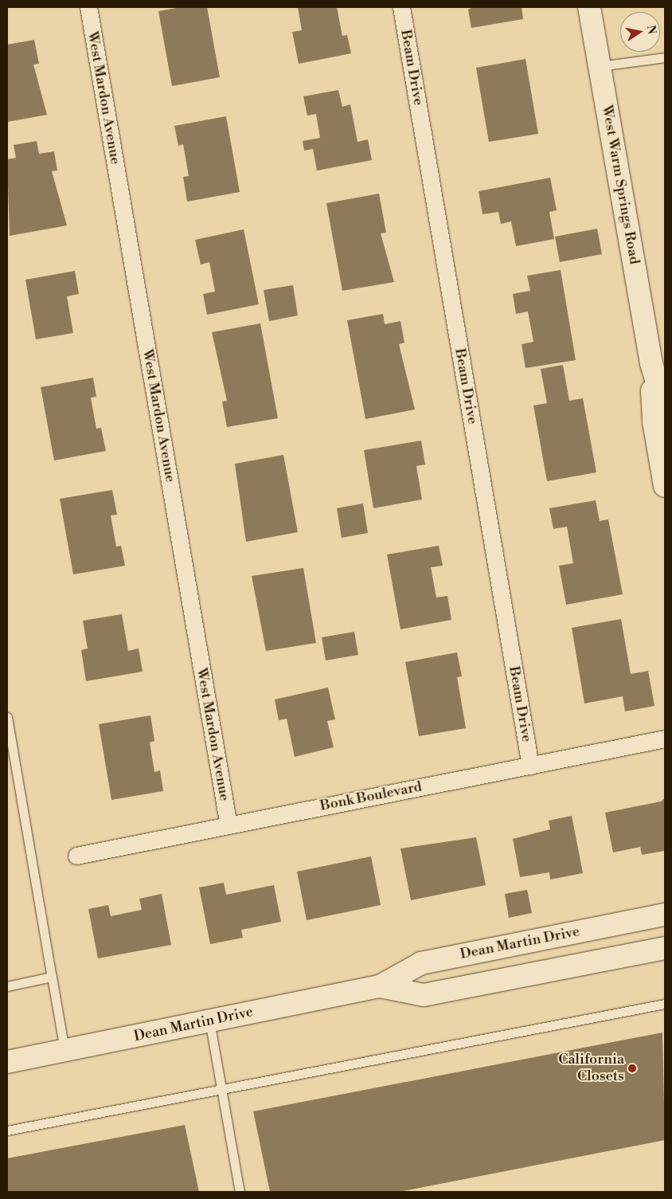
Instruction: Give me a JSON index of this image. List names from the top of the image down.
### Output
{
  "streets": {
    "main road": ["West Warm Springs Road", "Dean Martin Drive"],
    "street": ["Beam Drive", "West Mardon Avenue", "Bonk Boulevard"]
  },
  "crossings": [
    ["Beam Drive", "Bonk Boulevard"],
    ["West Mardon Avenue", "Bonk Boulevard"]
  ],
  "places": ["California Closets"],
  "north": "right"
}
